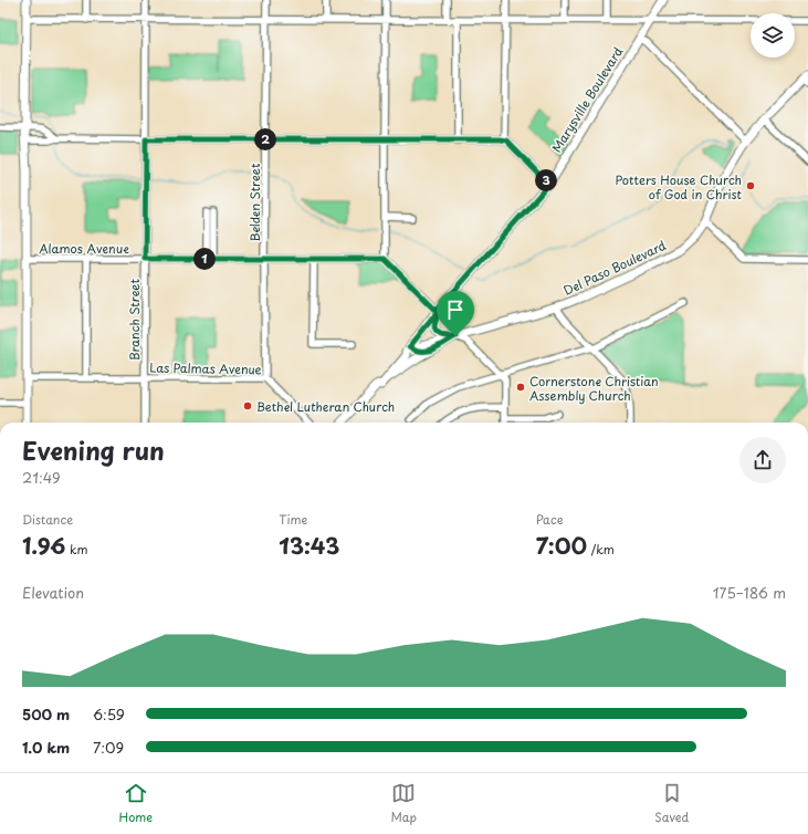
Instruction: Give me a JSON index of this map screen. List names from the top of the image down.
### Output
{
  "streets": {
    "main road": ["Marysville Boulevard", "Del Paso Boulevard"],
    "street": [
      "Belden Street",
      "Alamos Avenue",
      "Branch Street",
      "Las Palmas Avenue"
    ]
  },
  "crossings": [
    ["Marysville Boulevard", "Del Paso Boulevard"],
    ["Belden Street", "Alamos Avenue"],
    ["Belden Street", "Las Palmas Avenue"],
    ["Alamos Avenue", "Branch Street"],
    ["Branch Street", "Las Palmas Avenue"]
  ],
  "places": ["Potters House Church of God in Christ", "Cornerstone Christian Assembly Church", "Bethel Lutheran Church"],
  "page": {
    "pins": ["2", "3", "1"],
    "heading": ["Evening run", "21:49"],
    "stats": [
      ["Distance", "1.96 km"],
      ["Time", "13:43"],
      ["Pace", "7:00 /km"]
    ],
    "chart": ["Elevation", "175–186 m"],
    "list": [
      {
        "name": "500 m",
        "note": "6:59"
      },
      {
        "name": "1.0 km",
        "note": "7:09"
      }
    ],
    "tabs": ["Home", "Map", "Saved"]
  }
}
